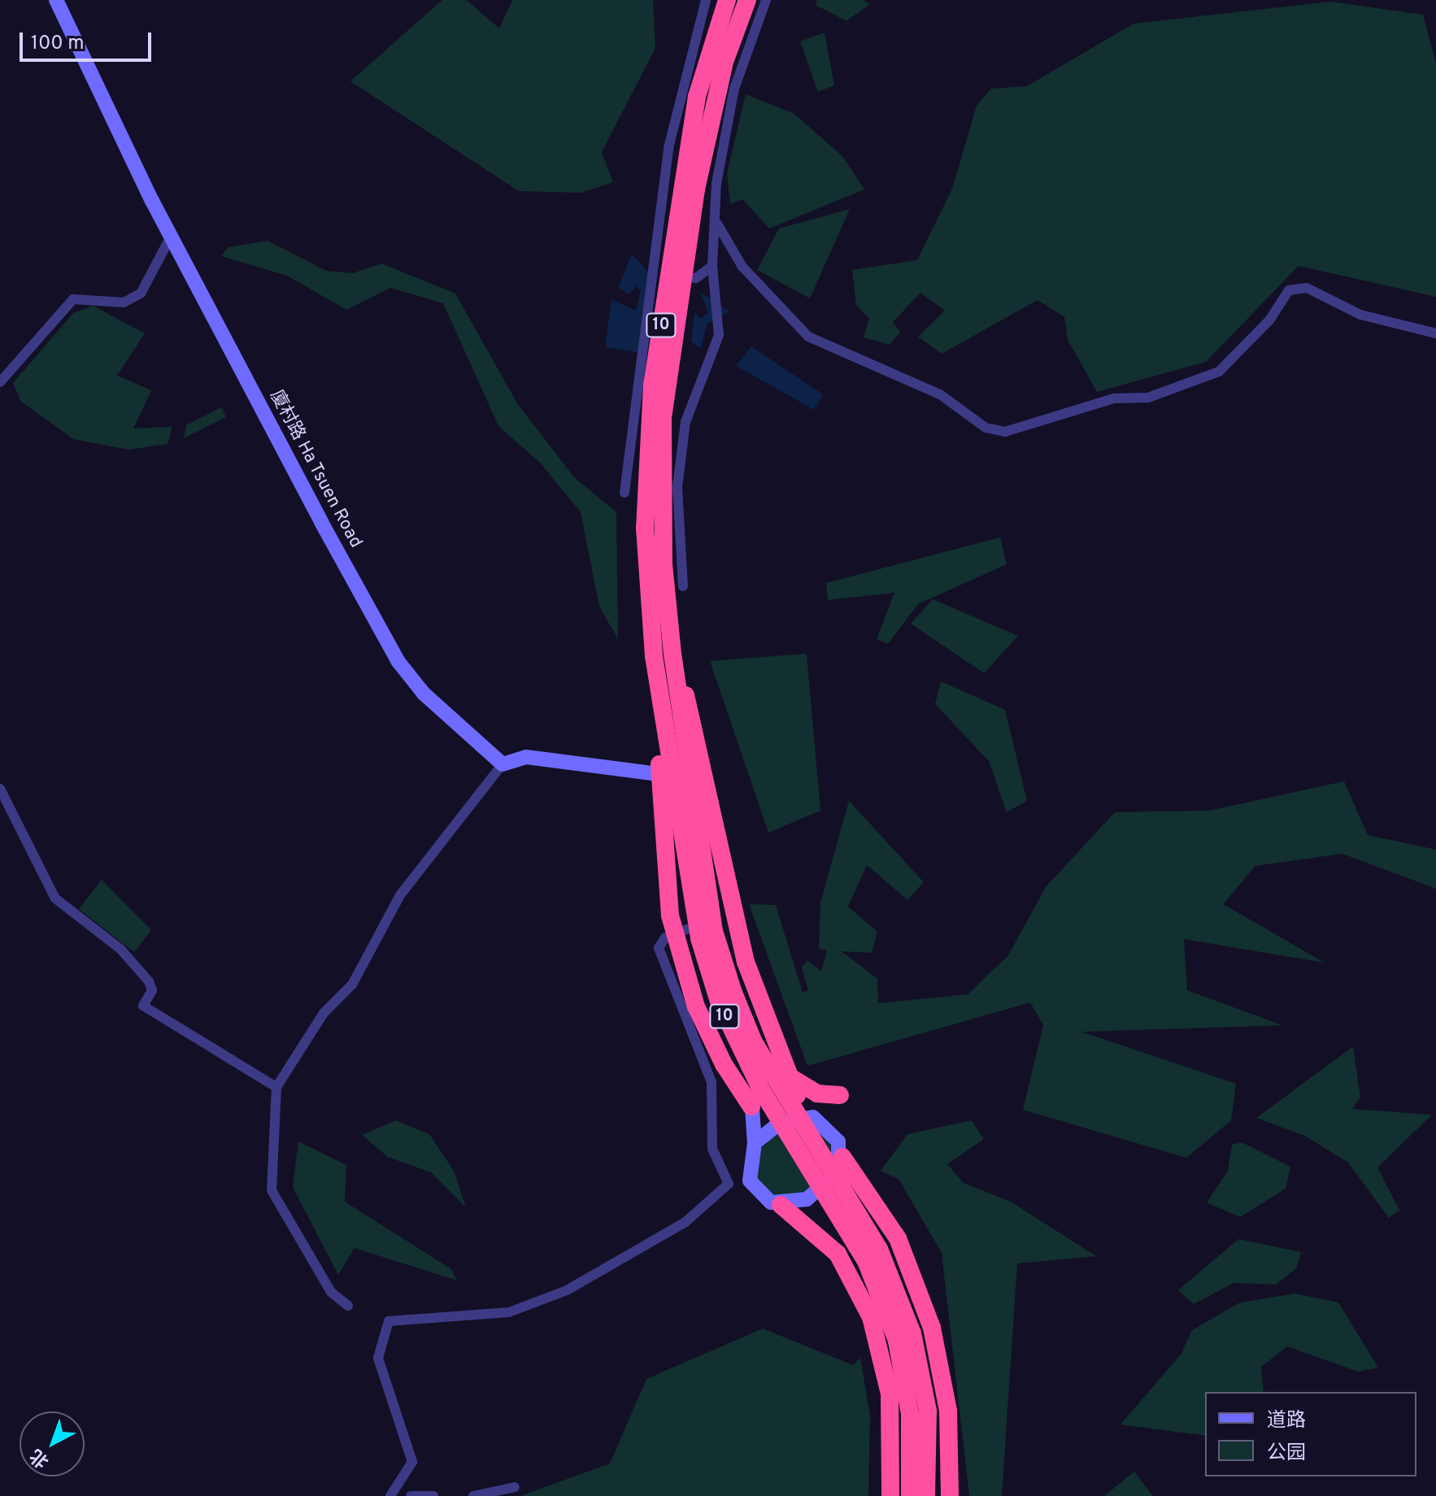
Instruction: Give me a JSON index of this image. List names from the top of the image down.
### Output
{
  "streets": {
    "highway": ["10"],
    "street": ["廈村路 Ha Tsuen Road"]
  },
  "legend": ["道路", "公园"],
  "scale_bar": "100 m",
  "north": "bottom left"
}
